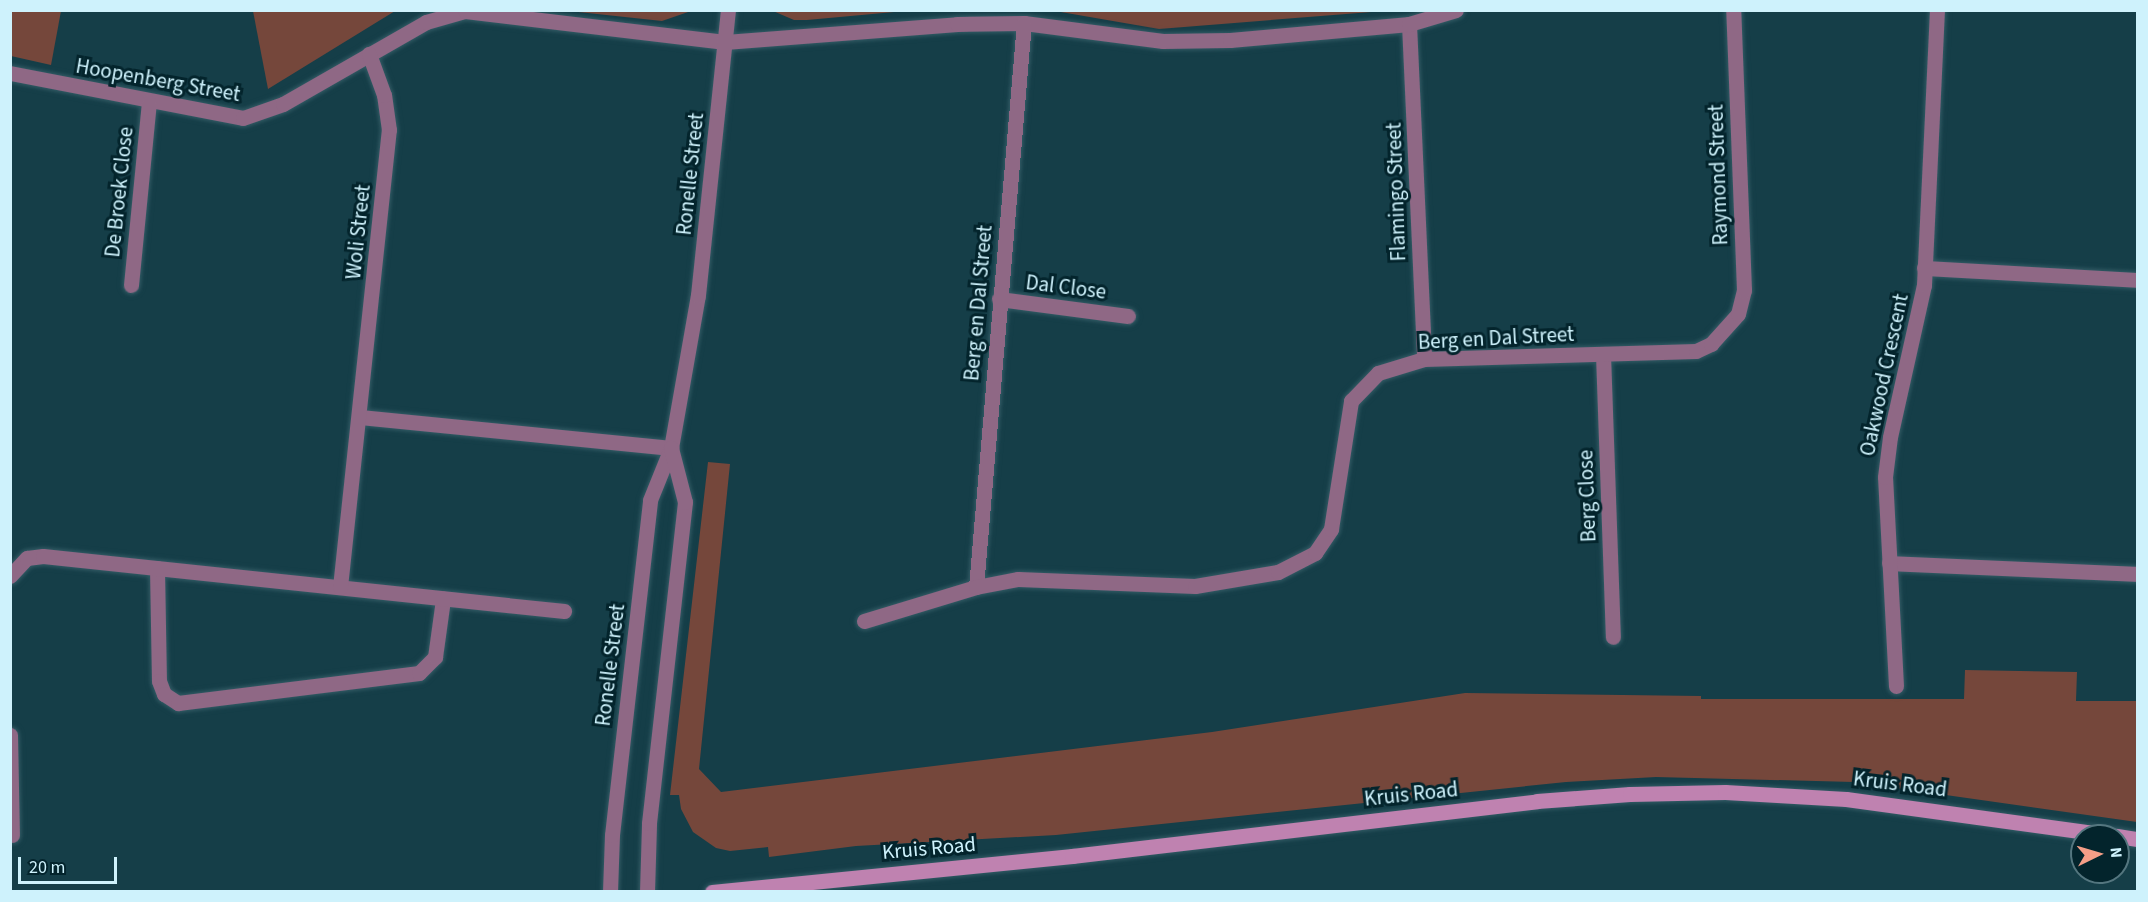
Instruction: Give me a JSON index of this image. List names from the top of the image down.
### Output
{
  "streets": {
    "street": [
      "Hoopenberg Street",
      "Ronelle Street",
      "Raymond Street",
      "De Broek Close",
      "Flamingo Street",
      "Woli Street",
      "Dal Close",
      "Berg en Dal Street",
      "Oakwood Crescent",
      "Berg Close",
      "Kruis Road"
    ]
  },
  "crossings": [
    ["Hoopenberg Street", "Ronelle Street"],
    ["Hoopenberg Street", "De Broek Close"],
    ["Hoopenberg Street", "Flamingo Street"],
    ["Hoopenberg Street", "Woli Street"],
    ["Hoopenberg Street", "Berg en Dal Street"],
    ["Raymond Street", "Berg en Dal Street"],
    ["Flamingo Street", "Berg en Dal Street"],
    ["Dal Close", "Berg en Dal Street"],
    ["Berg en Dal Street", "Berg Close"]
  ],
  "scale_bar": "20 m",
  "north": "right"
}
